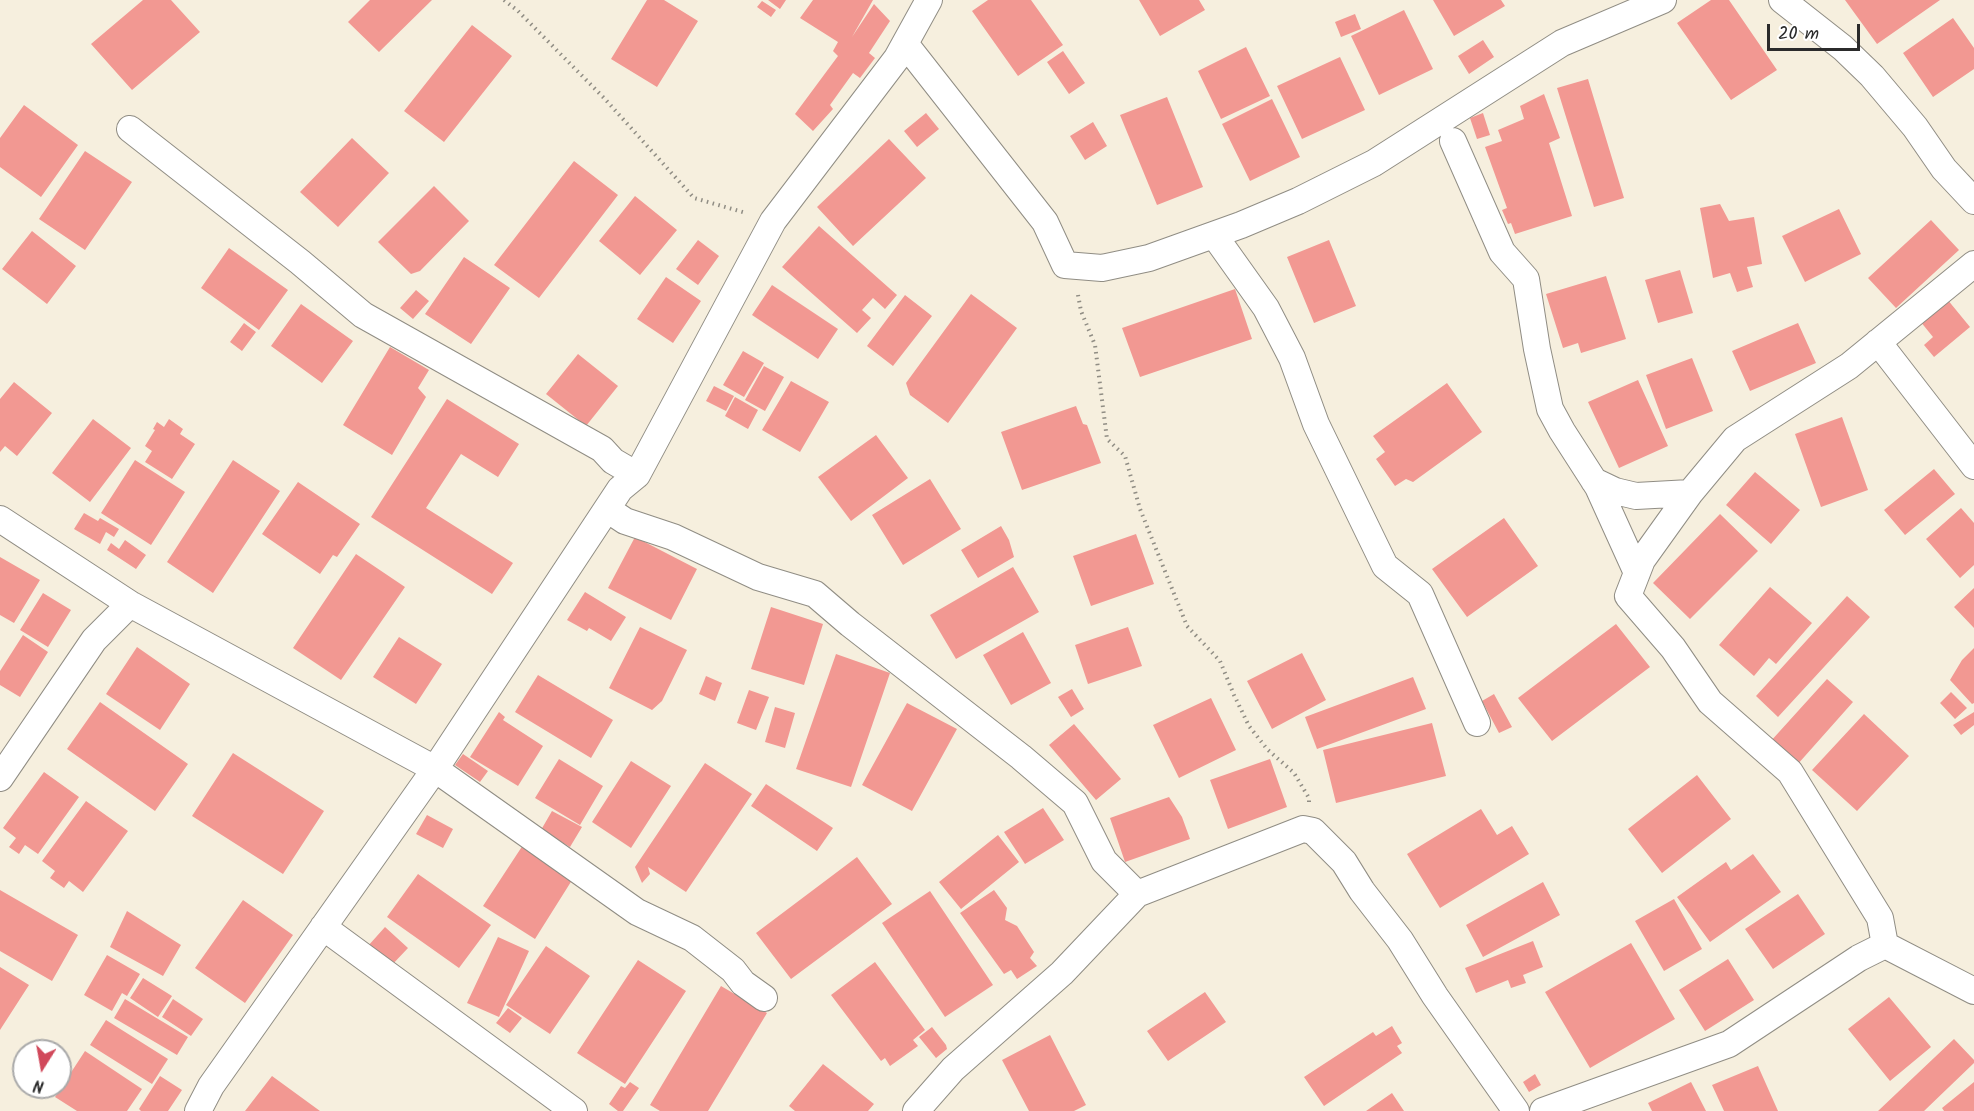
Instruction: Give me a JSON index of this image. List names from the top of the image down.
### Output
{
  "scale_bar": "20 m",
  "north": "bottom"
}
